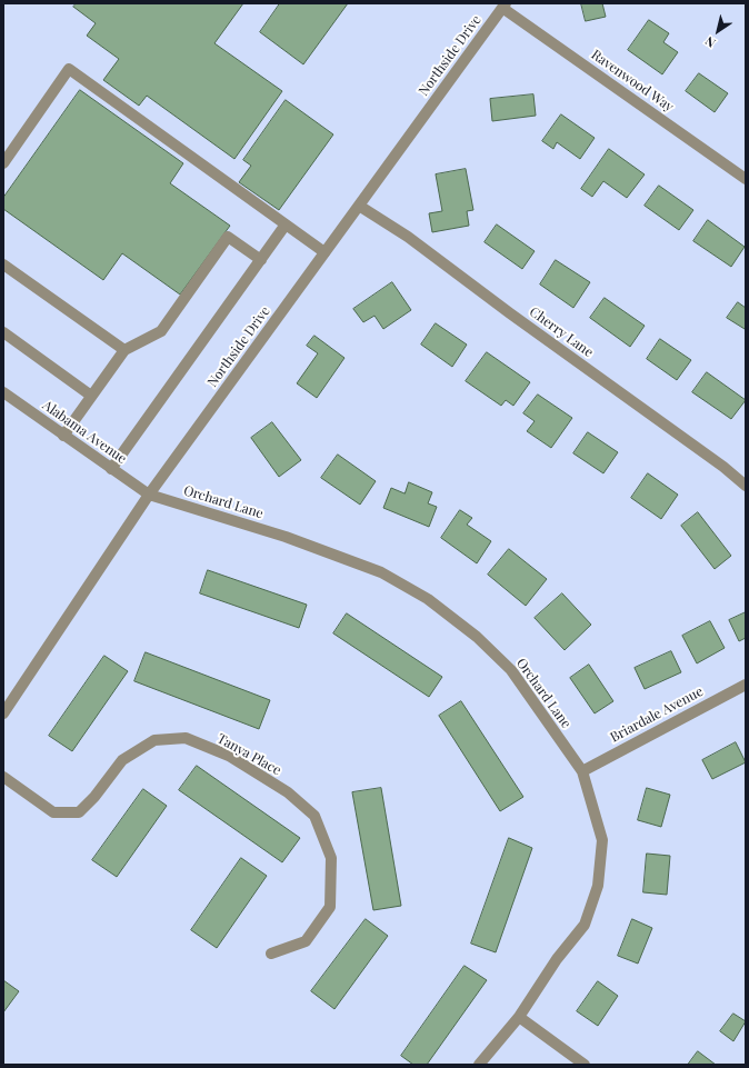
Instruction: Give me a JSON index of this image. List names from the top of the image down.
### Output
{
  "streets": {
    "street": [
      "Northside Drive",
      "Ravenwood Way",
      "Cherry Lane",
      "Alabama Avenue",
      "Orchard Lane",
      "Briardale Avenue",
      "Tanya Place"
    ]
  },
  "crossings": [
    ["Northside Drive", "Ravenwood Way"],
    ["Northside Drive", "Cherry Lane"],
    ["Northside Drive", "Alabama Avenue"],
    ["Northside Drive", "Orchard Lane"],
    ["Alabama Avenue", "Orchard Lane"],
    ["Orchard Lane", "Briardale Avenue"]
  ],
  "north": "bottom left"
}
